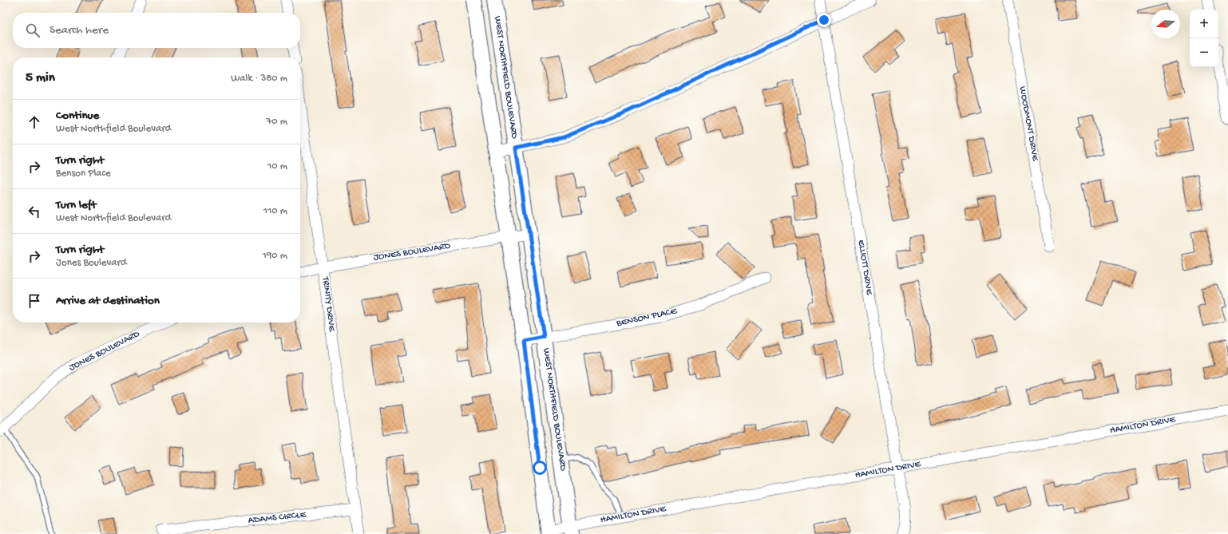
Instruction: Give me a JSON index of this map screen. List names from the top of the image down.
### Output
{
  "streets": {
    "main road": ["WEST NORTHFIELD BOULEVARD"],
    "street": [
      "WOODMONT DRIVE",
      "JONES BOULEVARD",
      "ELLIOTT DRIVE",
      "TRINITY DRIVE",
      "BENSON PLACE",
      "HAMILTON DRIVE",
      "ADAMS CIRCLE"
    ]
  },
  "crossings": [
    ["WEST NORTHFIELD BOULEVARD", "JONES BOULEVARD"],
    ["WEST NORTHFIELD BOULEVARD", "BENSON PLACE"],
    ["WEST NORTHFIELD BOULEVARD", "HAMILTON DRIVE"],
    ["JONES BOULEVARD", "TRINITY DRIVE"],
    ["ELLIOTT DRIVE", "HAMILTON DRIVE"],
    ["TRINITY DRIVE", "ADAMS CIRCLE"]
  ],
  "north": "left",
  "page": {
    "map_buttons": ["+", "−"],
    "search": "Search here",
    "heading": ["5 min", "Walk · 380 m"],
    "list": [
      ["Continue", "West Northfield Boulevard", "70 m"],
      ["Turn right", "Benson Place", "10 m"],
      ["Turn left", "West Northfield Boulevard", "110 m"],
      ["Turn right", "Jones Boulevard", "190 m"],
      "Arrive at destination"
    ]
  }
}
